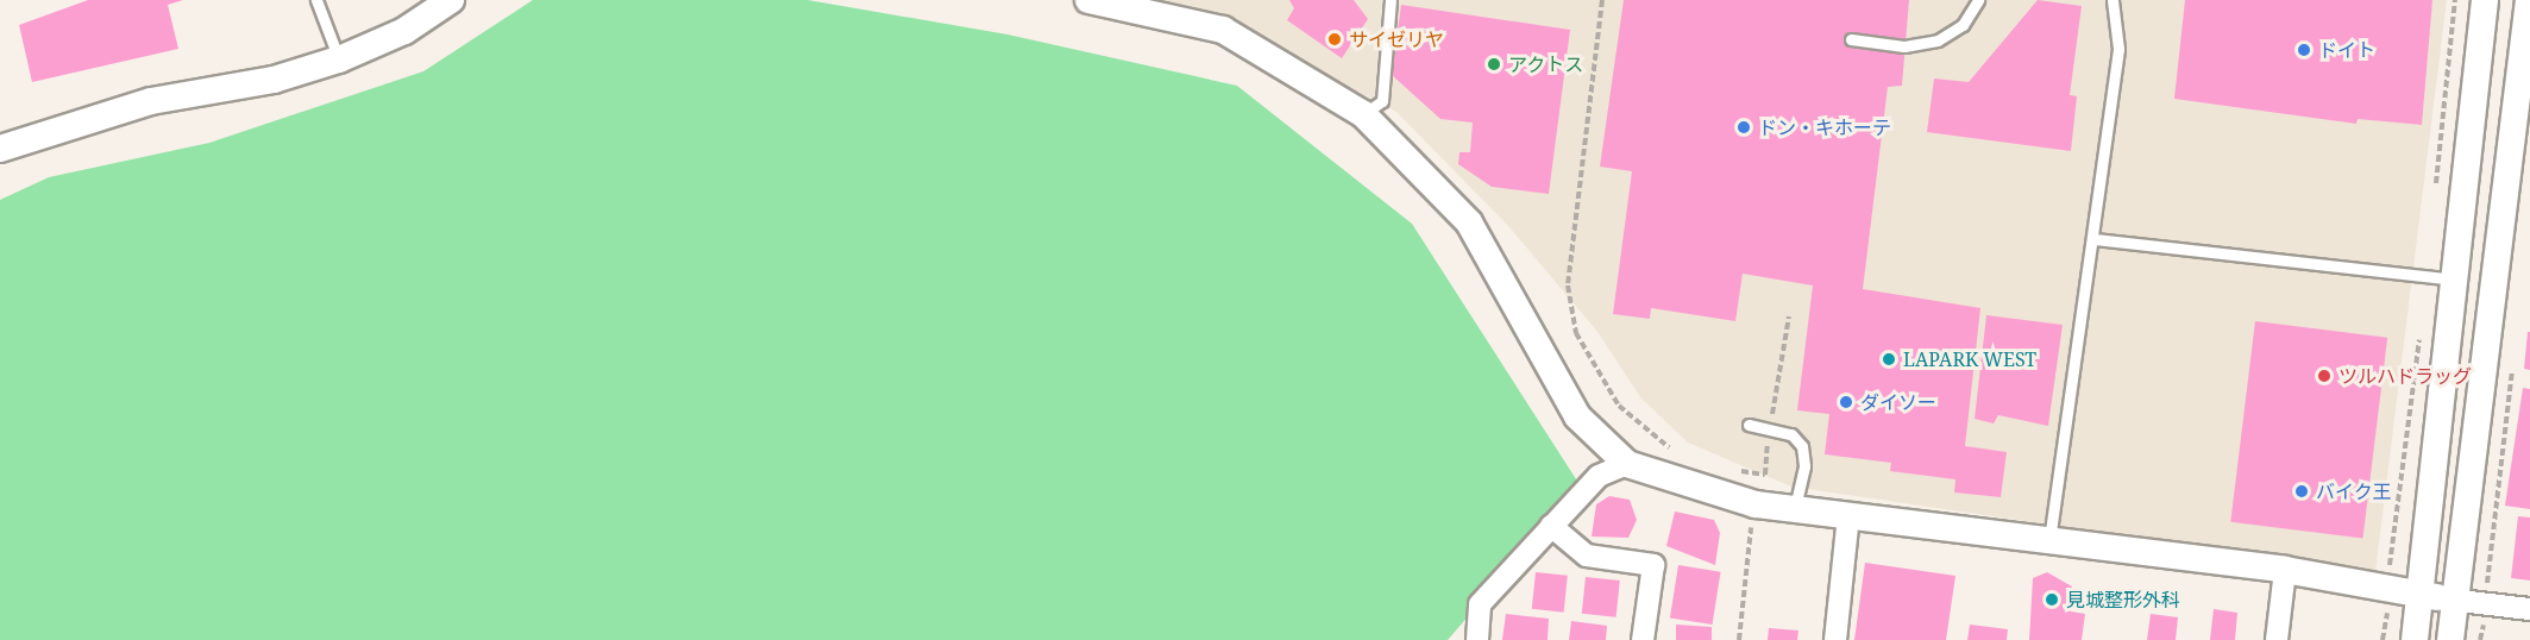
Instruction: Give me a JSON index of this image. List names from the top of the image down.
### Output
{
  "places": [
    "サイゼリヤ",
    "ドイト",
    "アクトス",
    "ドン・キホーテ",
    "LAPARK WEST",
    "ツルハドラッグ",
    "ダイソー",
    "バイク王",
    "見城整形外科"
  ]
}
